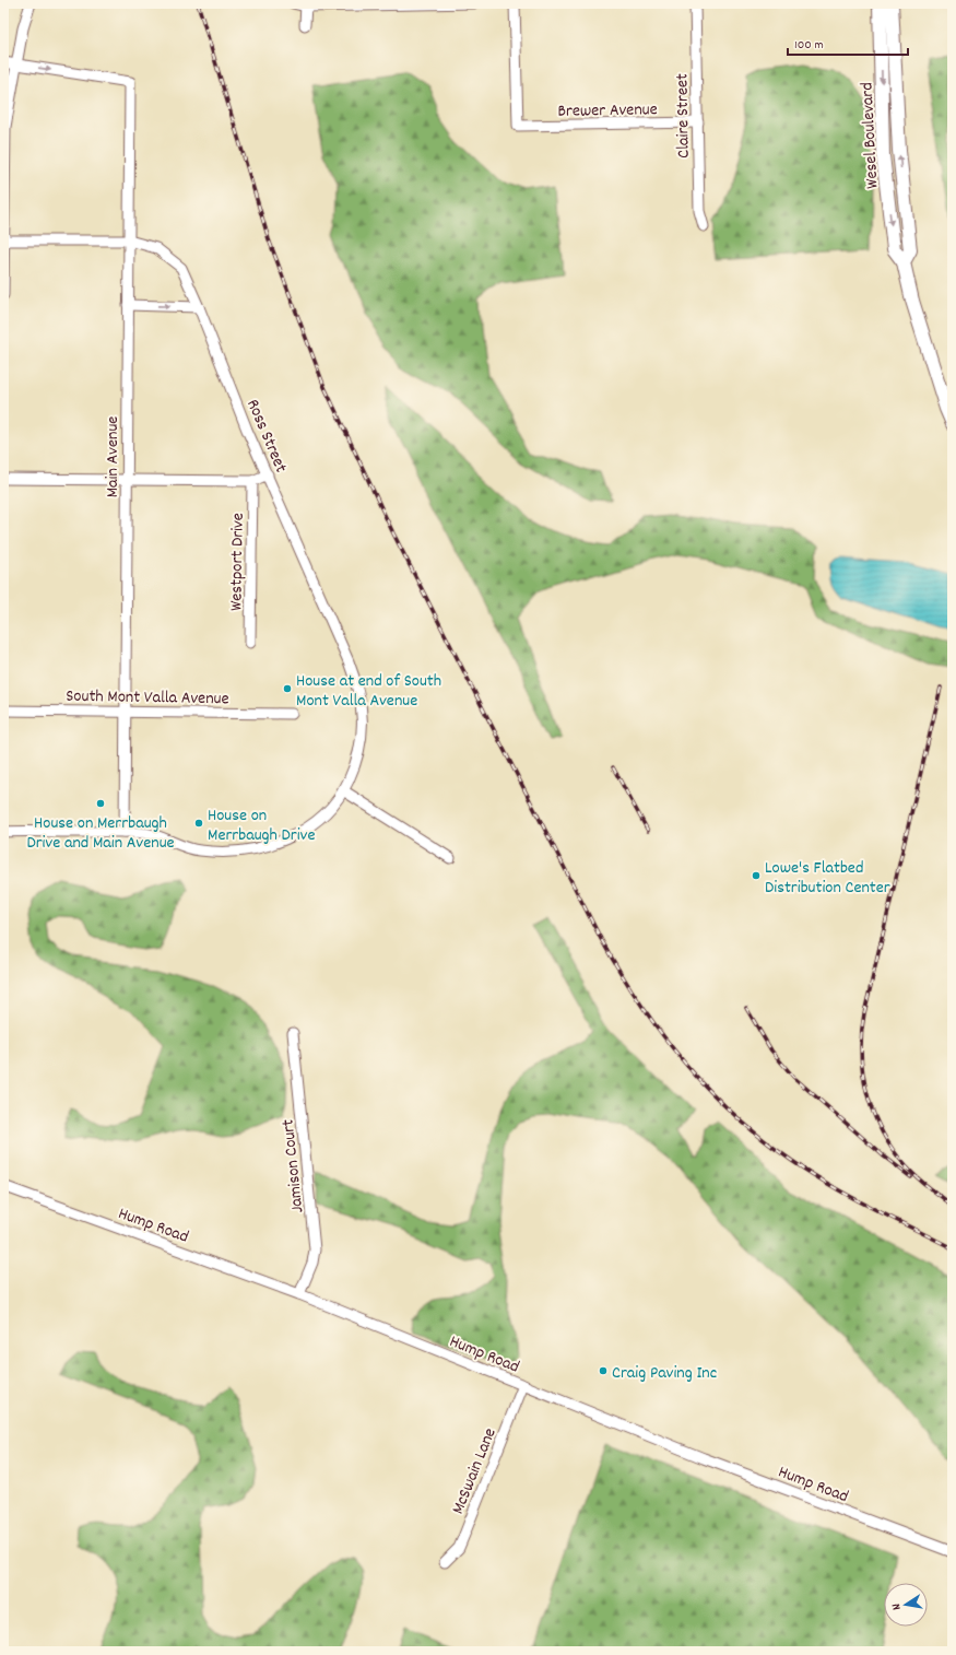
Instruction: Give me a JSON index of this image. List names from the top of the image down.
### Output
{
  "streets": {
    "main road": ["Wesel Boulevard"],
    "street": [
      "Brewer Avenue",
      "Claire Street",
      "Ross Street",
      "Main Avenue",
      "Westport Drive",
      "South Mont Valla Avenue",
      "Jamison Court",
      "Hump Road",
      "McSwain Lane"
    ]
  },
  "crossings": [
    ["Brewer Avenue", "Claire Street"],
    ["Ross Street", "Main Avenue"],
    ["Main Avenue", "South Mont Valla Avenue"],
    ["Jamison Court", "Hump Road"],
    ["Hump Road", "McSwain Lane"]
  ],
  "places": [
    "House at end of South Mont Valla Avenue",
    "House on Merrbaugh Drive and Main Avenue",
    "House on Merrbaugh Drive",
    "Lowe's Flatbed Distribution Center",
    "Craig Paving Inc"
  ],
  "scale_bar": "100 m",
  "north": "left"
}
